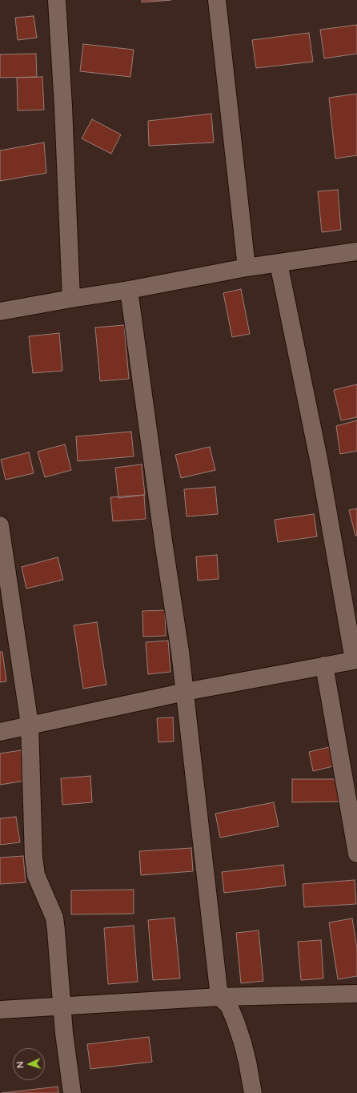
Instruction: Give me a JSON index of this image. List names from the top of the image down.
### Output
{
  "north": "left"
}
